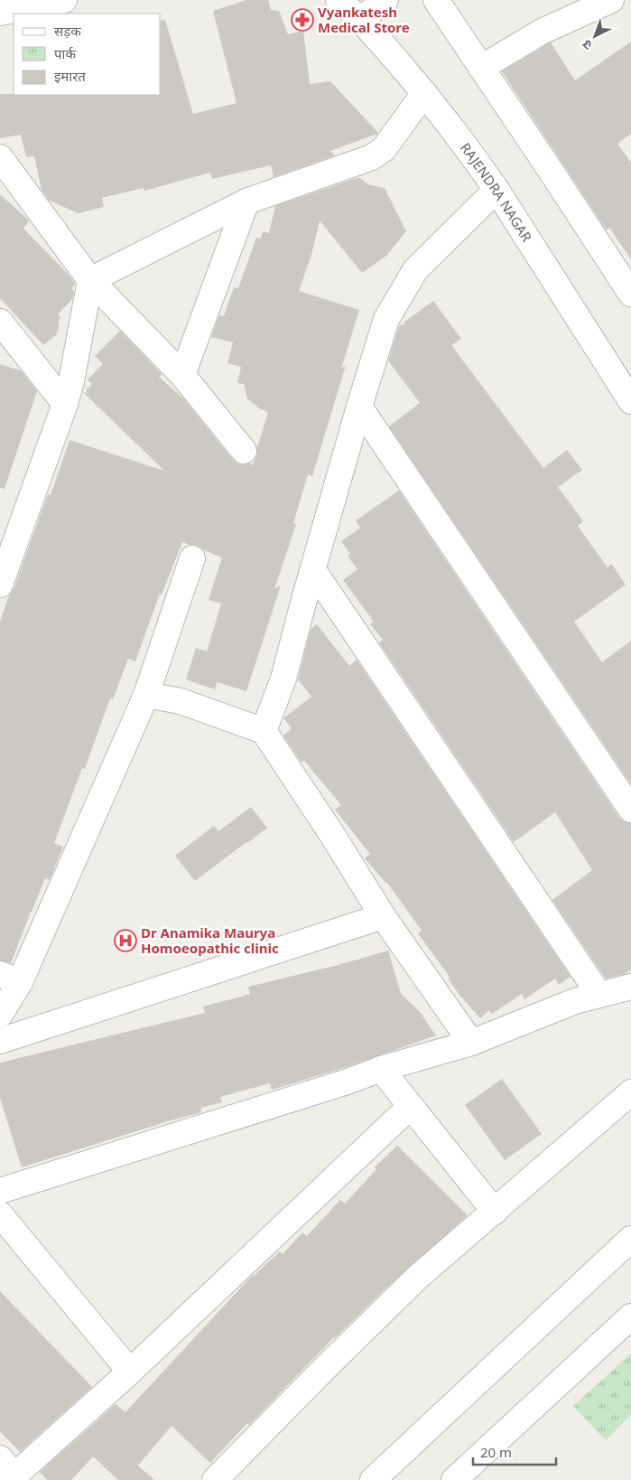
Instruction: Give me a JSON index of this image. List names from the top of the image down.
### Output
{
  "streets": {
    "street": ["RAJENDRA NAGAR"]
  },
  "places": {
    "pharmacy": ["Vyankatesh Medical Store"],
    "hospital": ["Dr Anamika Maurya Homoeopathic clinic"]
  },
  "legend": ["सड़क", "पार्क", "इमारत"],
  "scale_bar": "20 m",
  "north": "bottom left"
}
